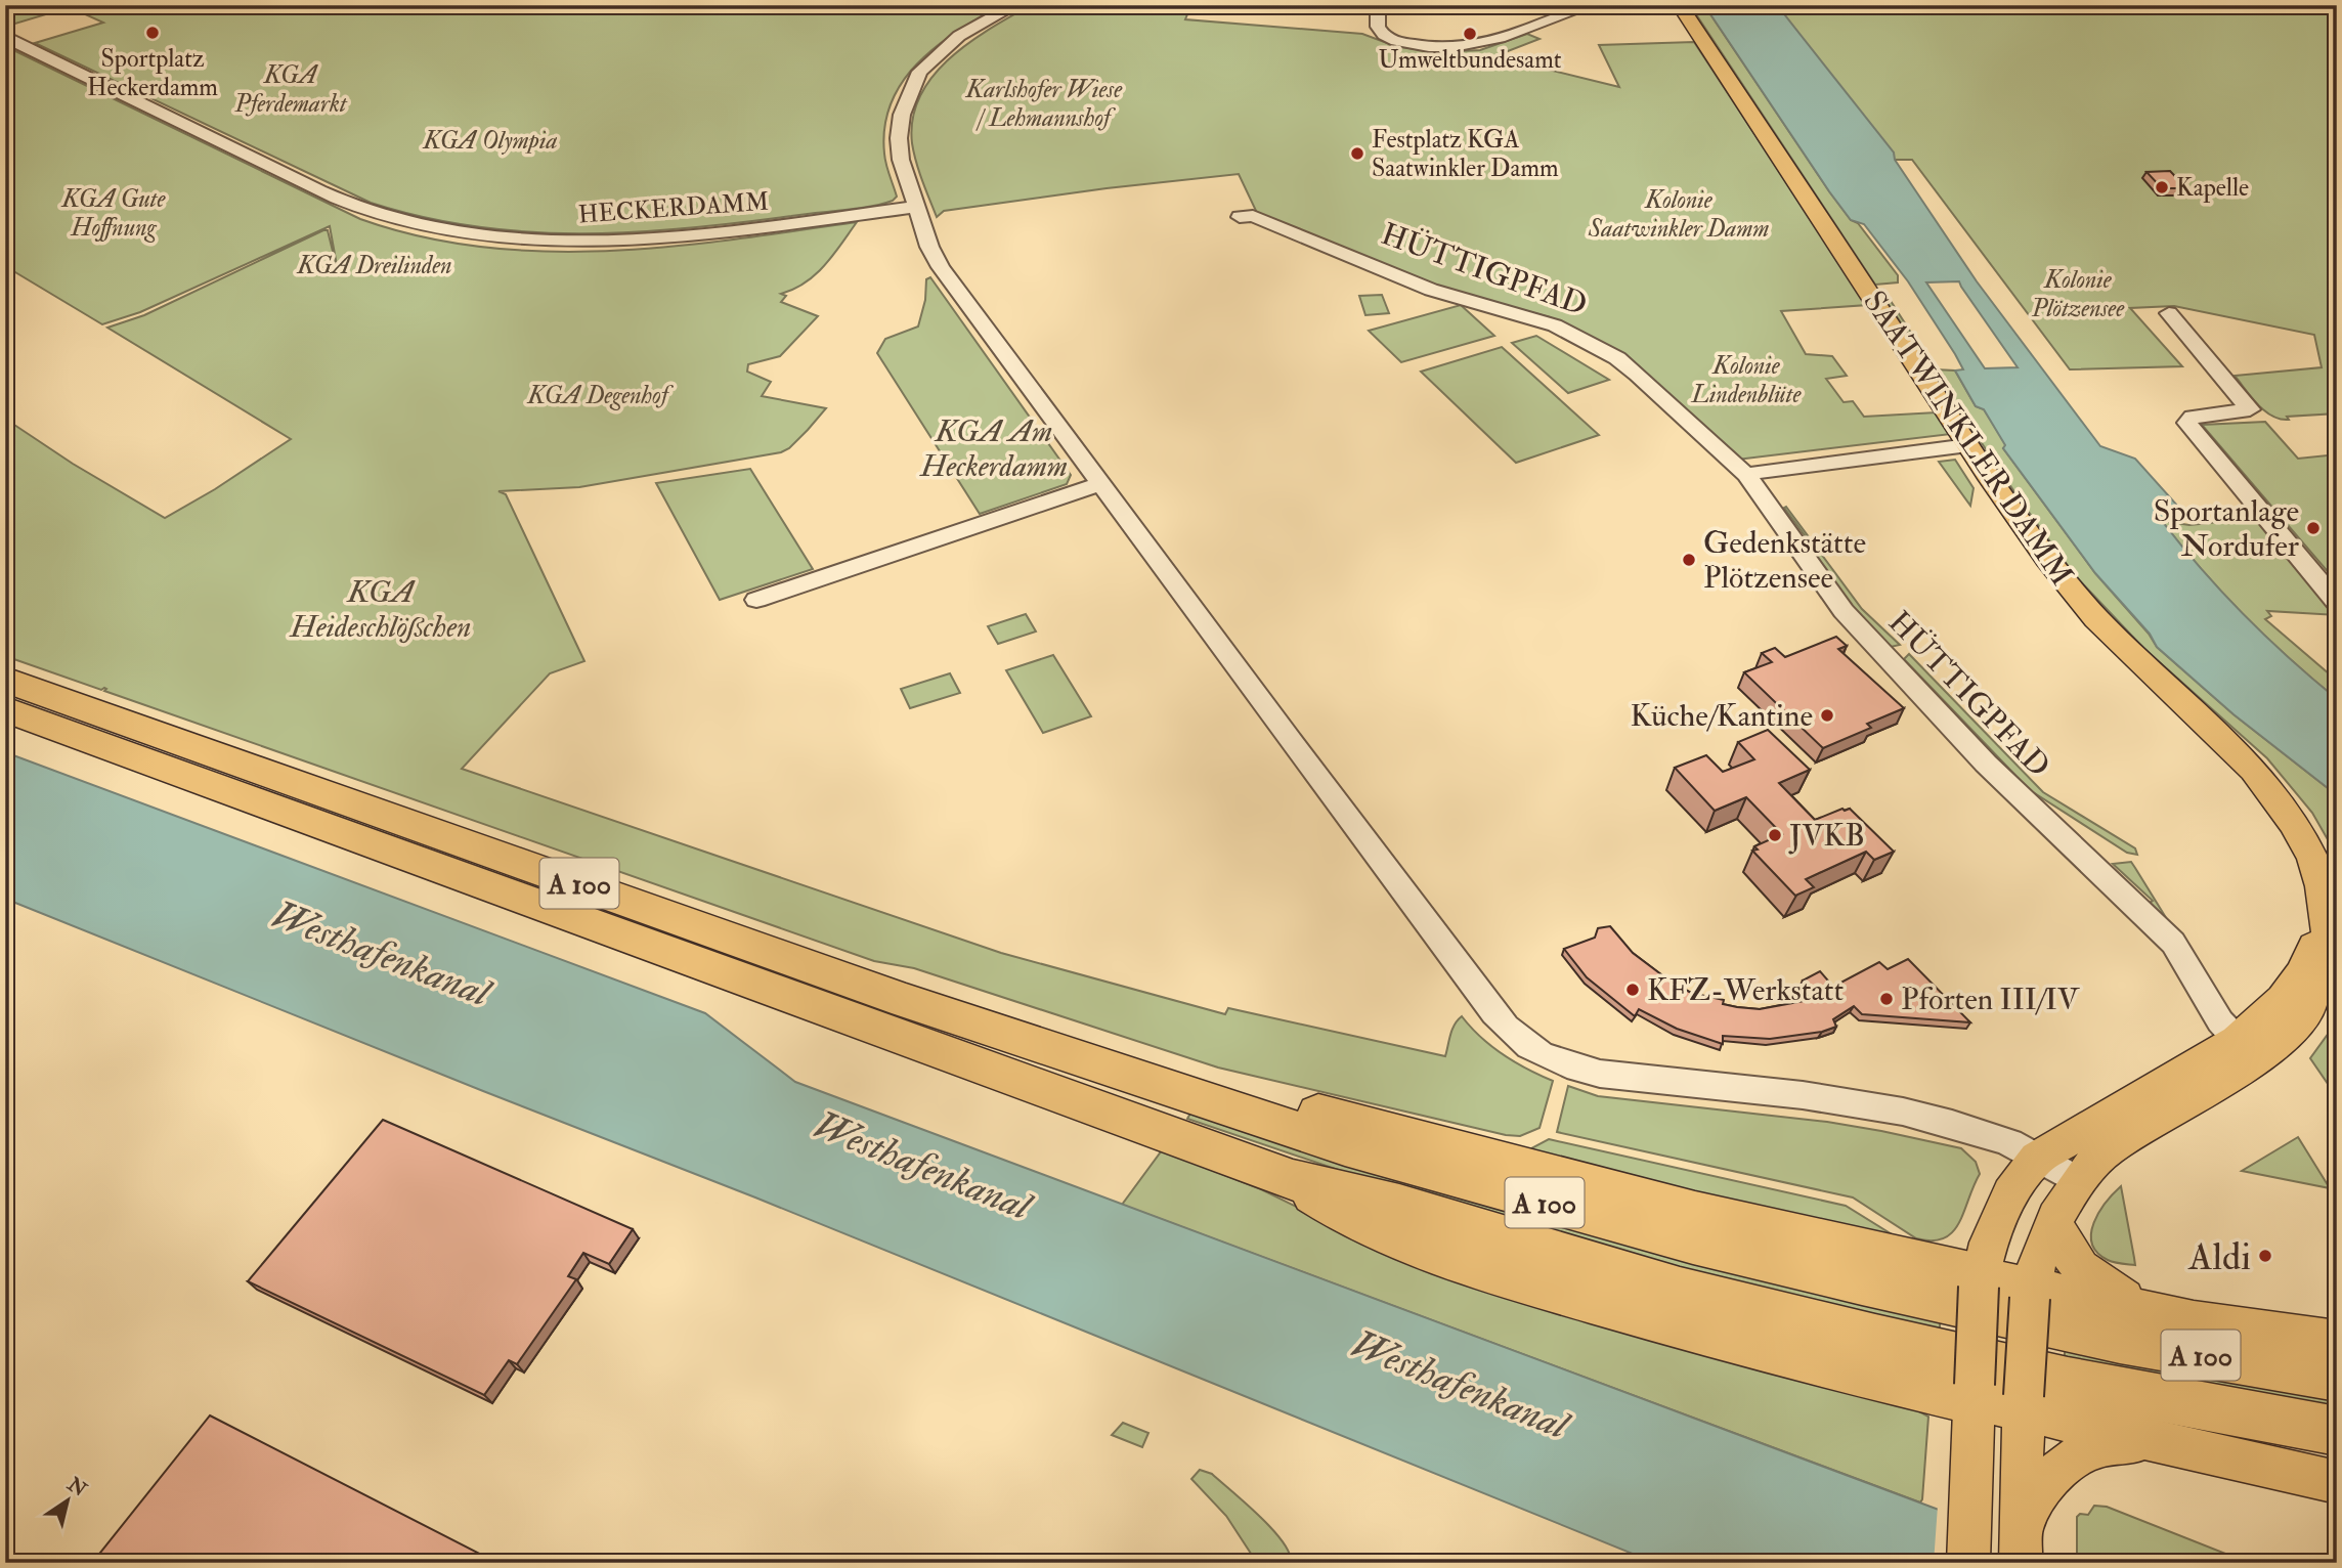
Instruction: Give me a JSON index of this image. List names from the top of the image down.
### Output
{
  "streets": {
    "highway": ["A 100"],
    "main road": ["SAATWINKLER DAMM"],
    "street": ["HECKERDAMM", "HÜTTIGPFAD"]
  },
  "crossings": [
    ["HÜTTIGPFAD", "SAATWINKLER DAMM"]
  ],
  "water": ["Westhafenkanal"],
  "parks": [
    "KGA Pferdemarkt",
    "Karlshofer Wiese / Lehmannshof",
    "KGA Olympia",
    "KGA Gute Hoffnung",
    "Kolonie Saatwinkler Damm",
    "KGA Dreilinden",
    "Kolonie Plötzensee",
    "Kolonie Lindenblüte",
    "KGA Degenhof",
    "KGA Am Heckerdamm",
    "KGA Heideschlößchen"
  ],
  "places": [
    "Sportplatz Heckerdamm",
    "Umweltbundesamt",
    "Festplatz KGA Saatwinkler Damm",
    "Kapelle",
    "Sportanlage Nordufer",
    "Gedenkstätte Plötzensee",
    "Küche/Kantine",
    "JVKB",
    "KFZ-Werkstatt",
    "Pforten III/IV",
    "Aldi"
  ],
  "north": "top right"
}
